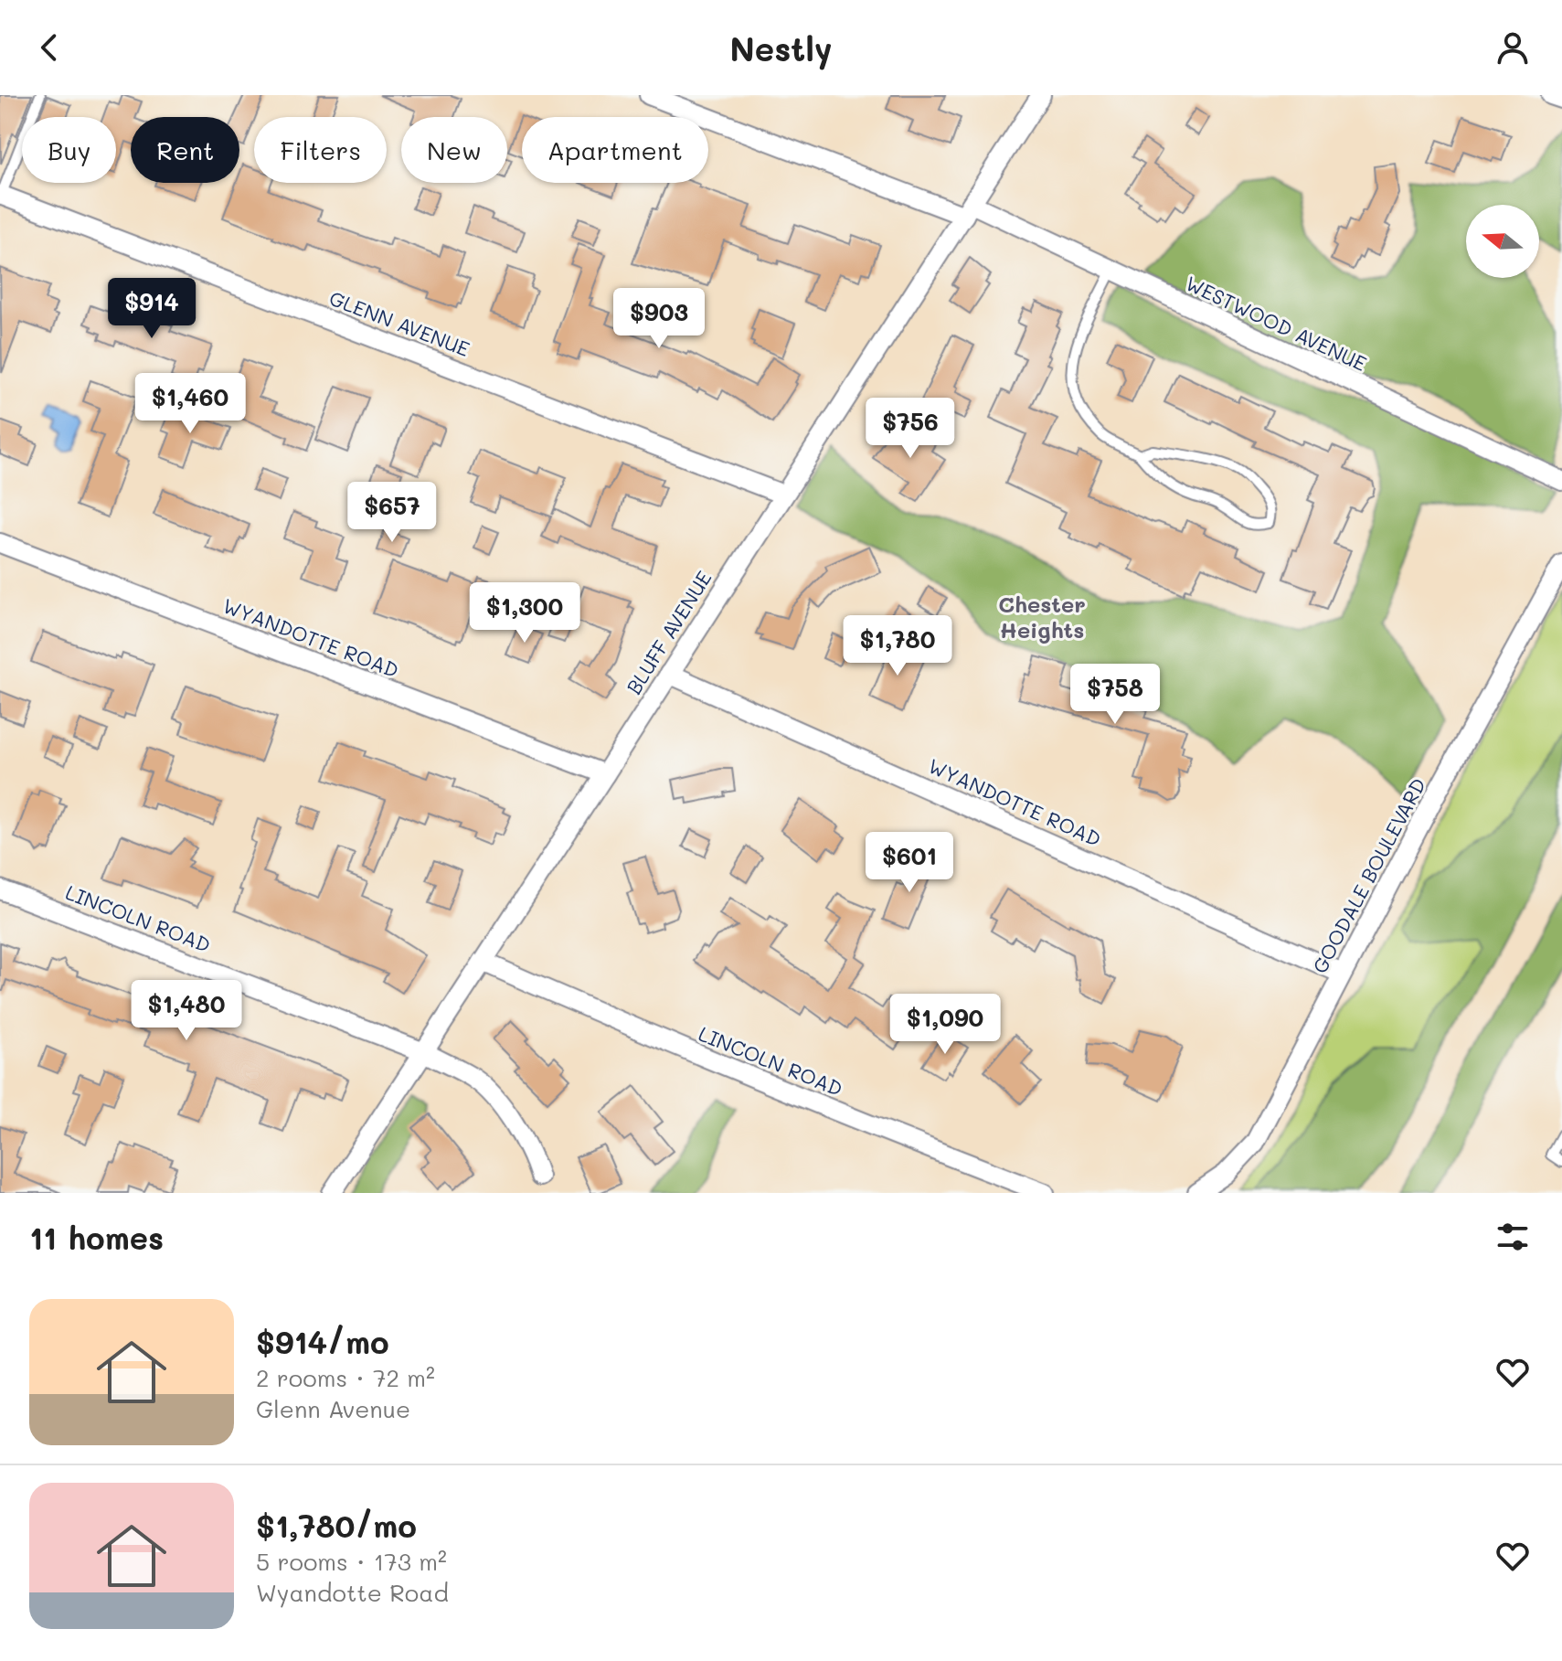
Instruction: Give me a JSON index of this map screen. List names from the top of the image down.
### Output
{
  "streets": {
    "street": [
      "GLENN AVENUE",
      "WESTWOOD AVENUE",
      "BLUFF AVENUE",
      "WYANDOTTE ROAD",
      "GOODALE BOULEVARD",
      "LINCOLN ROAD"
    ]
  },
  "crossings": [
    ["GLENN AVENUE", "BLUFF AVENUE"],
    ["WESTWOOD AVENUE", "BLUFF AVENUE"],
    ["BLUFF AVENUE", "WYANDOTTE ROAD"],
    ["BLUFF AVENUE", "LINCOLN ROAD"],
    ["WYANDOTTE ROAD", "GOODALE BOULEVARD"]
  ],
  "districts": ["Chester Heights"],
  "north": "left",
  "page": {
    "header": "Nestly",
    "chip": [
      "Buy",
      "Rent",
      "Filters",
      "New",
      "Apartment"
    ],
    "price": [
      "$914",
      "$903",
      "$1,460",
      "$756",
      "$657",
      "$1,300",
      "$1,780",
      "$758",
      "$601",
      "$1,480",
      "$1,090"
    ],
    "heading": "11 homes",
    "list": [
      {
        "name": "$914/mo",
        "note": "2 rooms · 72 m² · Glenn Avenue"
      },
      {
        "name": "$1,780/mo",
        "note": "5 rooms · 173 m² · Wyandotte Road"
      }
    ]
  }
}
